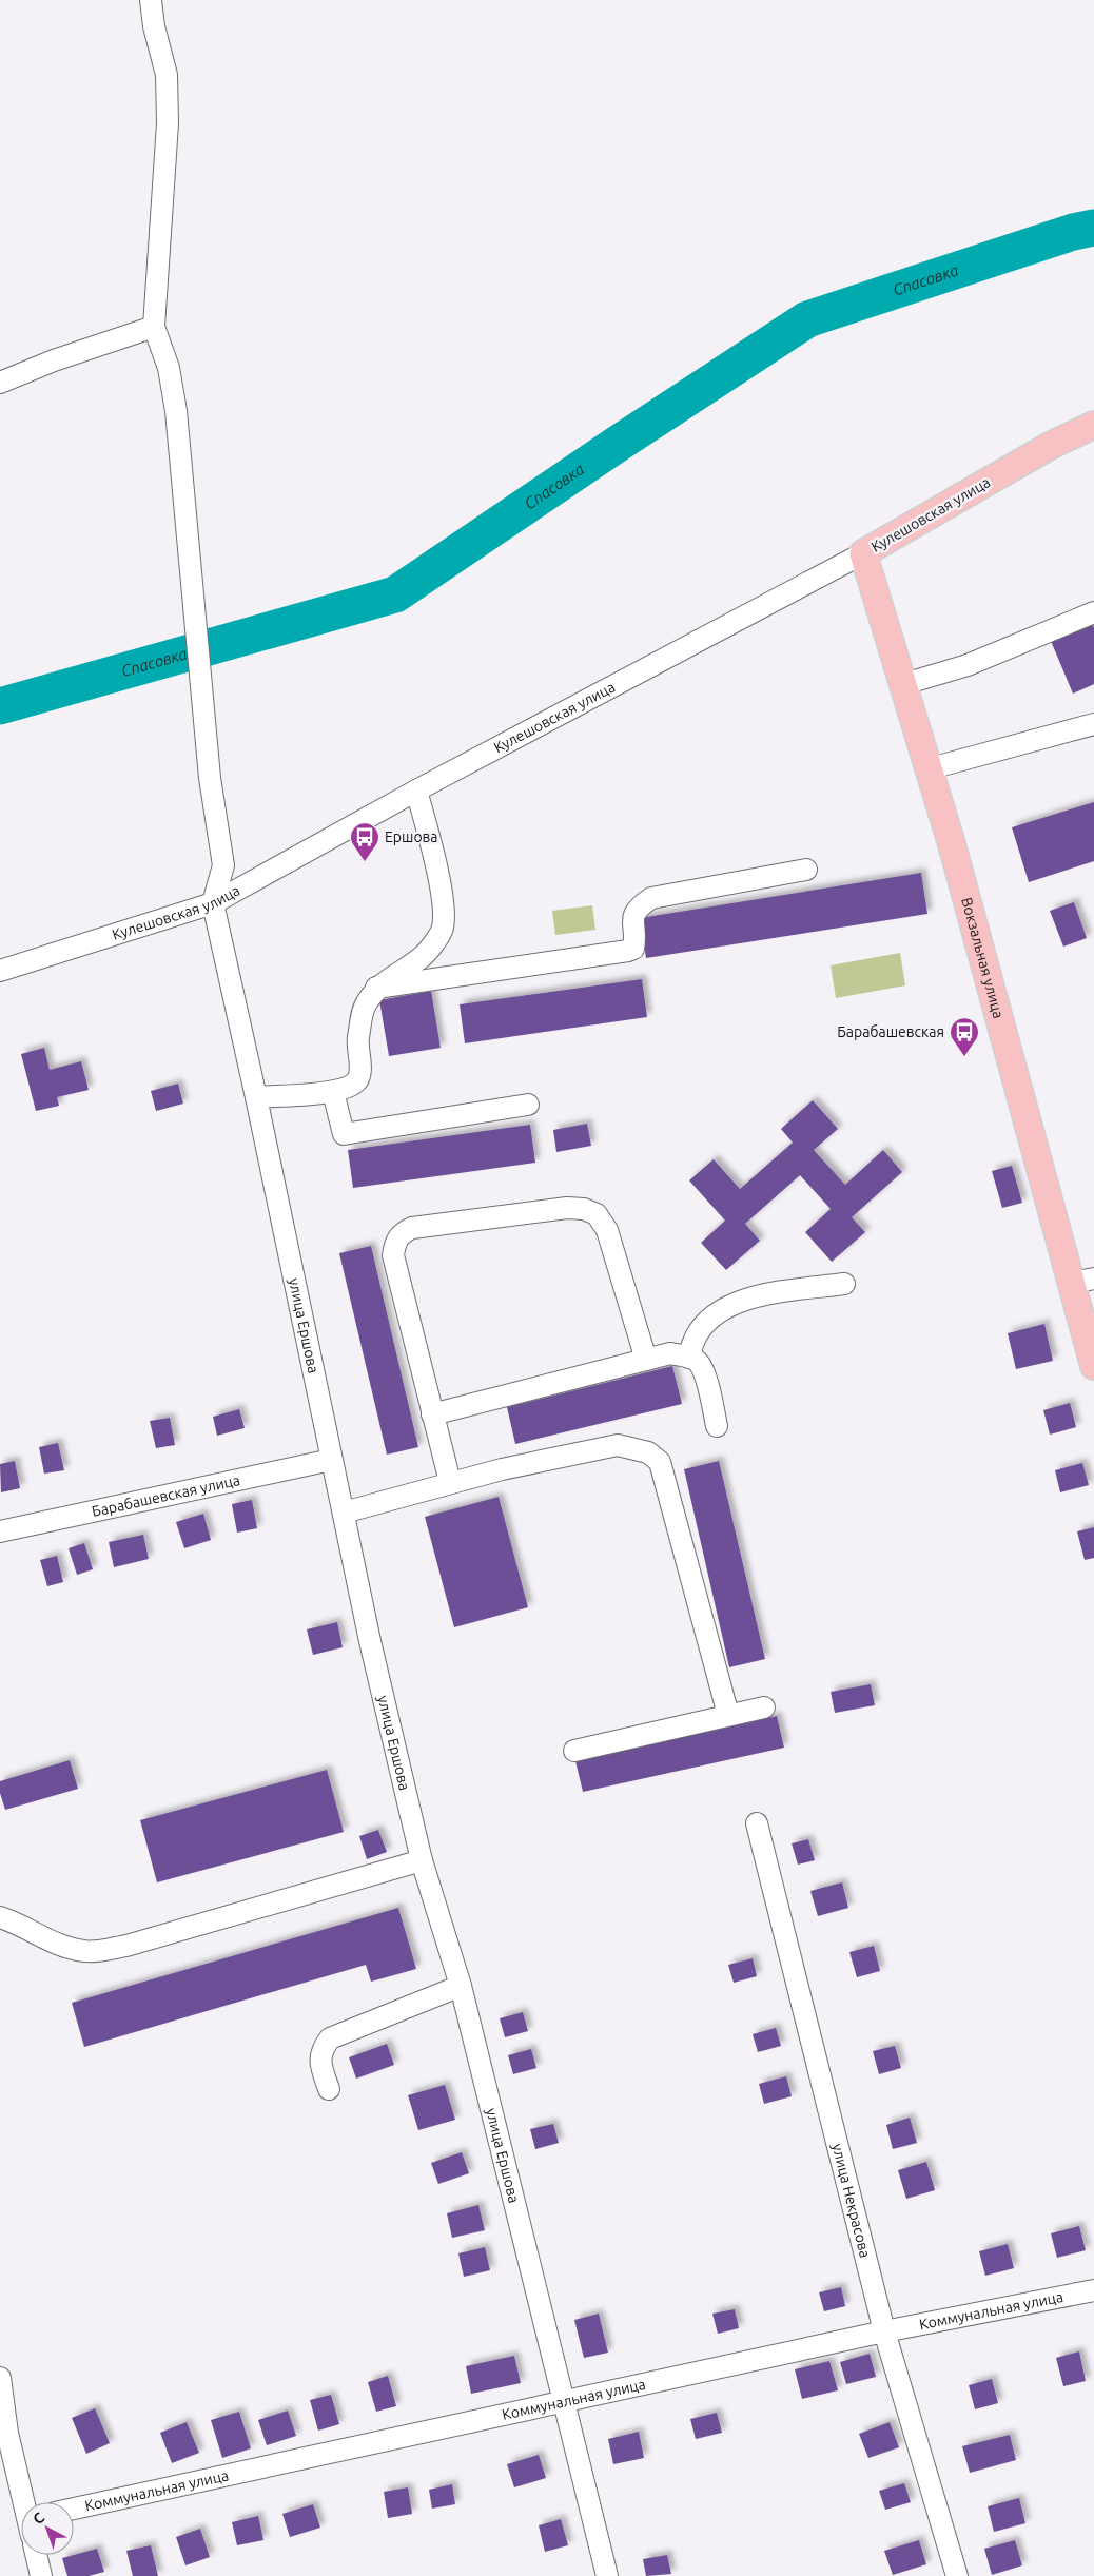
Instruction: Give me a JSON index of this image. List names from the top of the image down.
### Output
{
  "streets": {
    "main road": ["Кулешовская улица", "Вокзальная улица"],
    "street": [
      "улица Ершова",
      "Барабашевская улица",
      "улица Некрасова",
      "Коммунальная улица"
    ]
  },
  "crossings": [
    ["Кулешовская улица", "Вокзальная улица"],
    ["Кулешовская улица", "улица Ершова"],
    ["улица Ершова", "Барабашевская улица"],
    ["улица Ершова", "Коммунальная улица"],
    ["улица Некрасова", "Коммунальная улица"]
  ],
  "water": ["Спасовка"],
  "places": {
    "bus stop": ["Ершова", "Барабашевская"]
  },
  "north": "top left"
}
